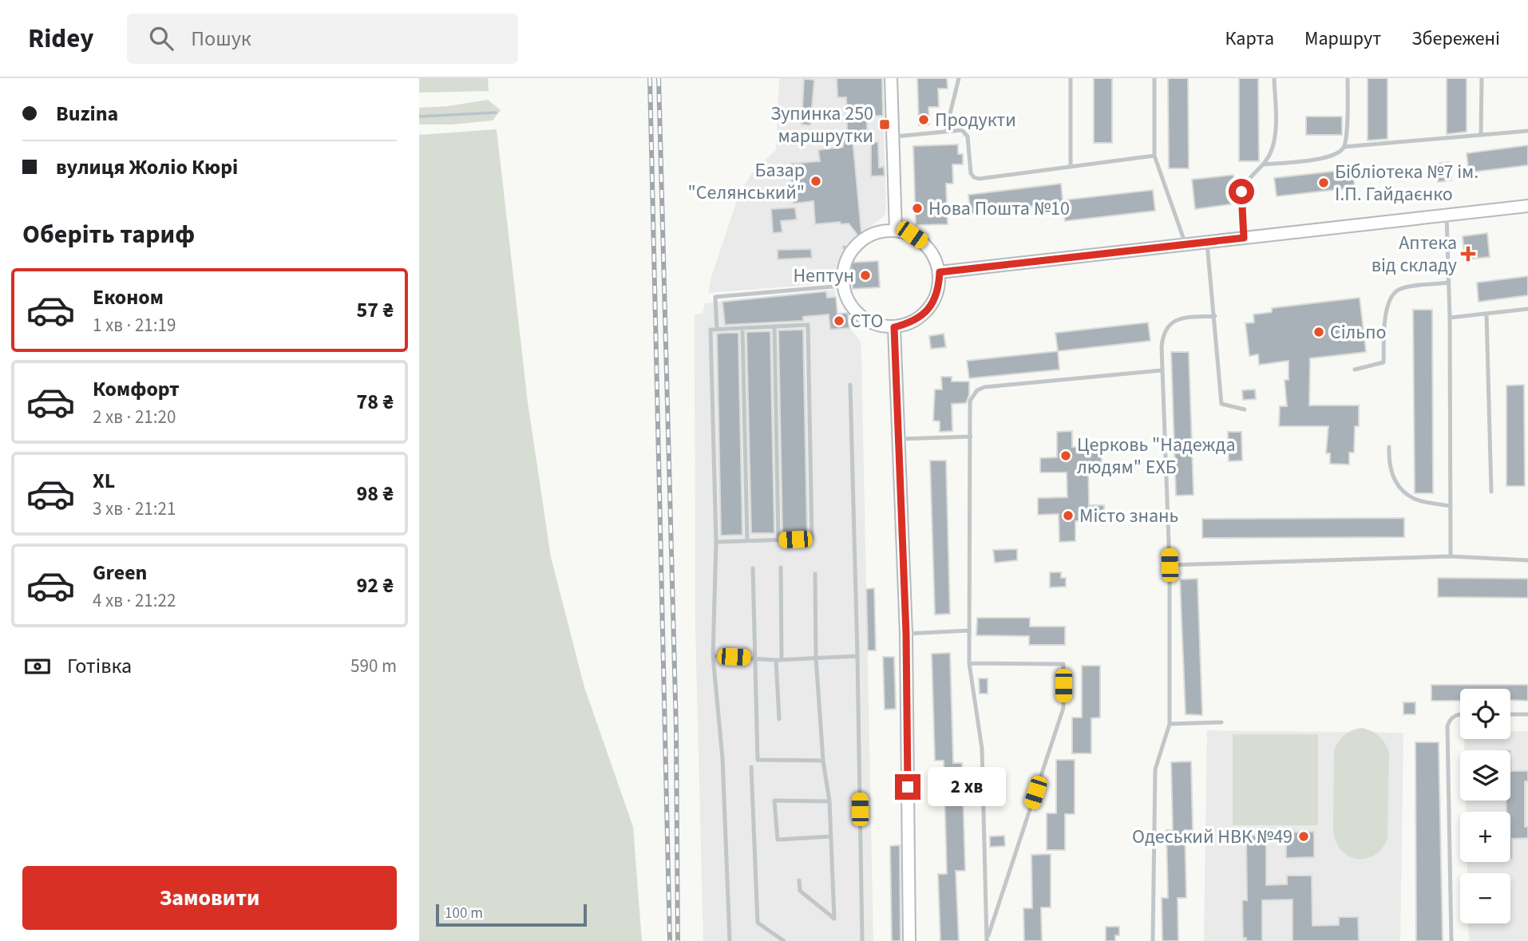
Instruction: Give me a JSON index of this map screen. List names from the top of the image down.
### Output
{
  "places": {
    "other": [
      "Продукти",
      "Базар \"Селянський\"",
      "Бібліотека №7 ім. І.П. Гайдаєнко",
      "Нова Пошта №10",
      "Нептун",
      "СТО",
      "Сільпо",
      "Церковь \"Надежда людям\" ЕХБ",
      "Місто знань",
      "Одеський НВК №49"
    ],
    "transit": ["Зупинка 250 маршрутки"],
    "health": ["Аптека від складу"]
  },
  "scale_bar": "100 m",
  "page": {
    "header": "Ridey",
    "search": "Пошук",
    "nav": ["Карта", "Маршрут", "Збережені"],
    "banner": ["Buzina", "вулиця Жоліо Кюрі"],
    "heading": "Оберіть тариф",
    "list": [
      {
        "name": "Економ",
        "note": "1 хв · 21:19",
        "value": "57 ₴"
      },
      {
        "name": "Комфорт",
        "note": "2 хв · 21:20",
        "value": "78 ₴"
      },
      {
        "name": "XL",
        "note": "3 хв · 21:21",
        "value": "98 ₴"
      },
      {
        "name": "Green",
        "note": "4 хв · 21:22",
        "value": "92 ₴"
      }
    ],
    "pay": ["Готівка", "590 m"],
    "map_buttons": ["+", "−"],
    "bubble": "2 хв",
    "buttons": "Замовити",
    "scale": "100 m"
  }
}
